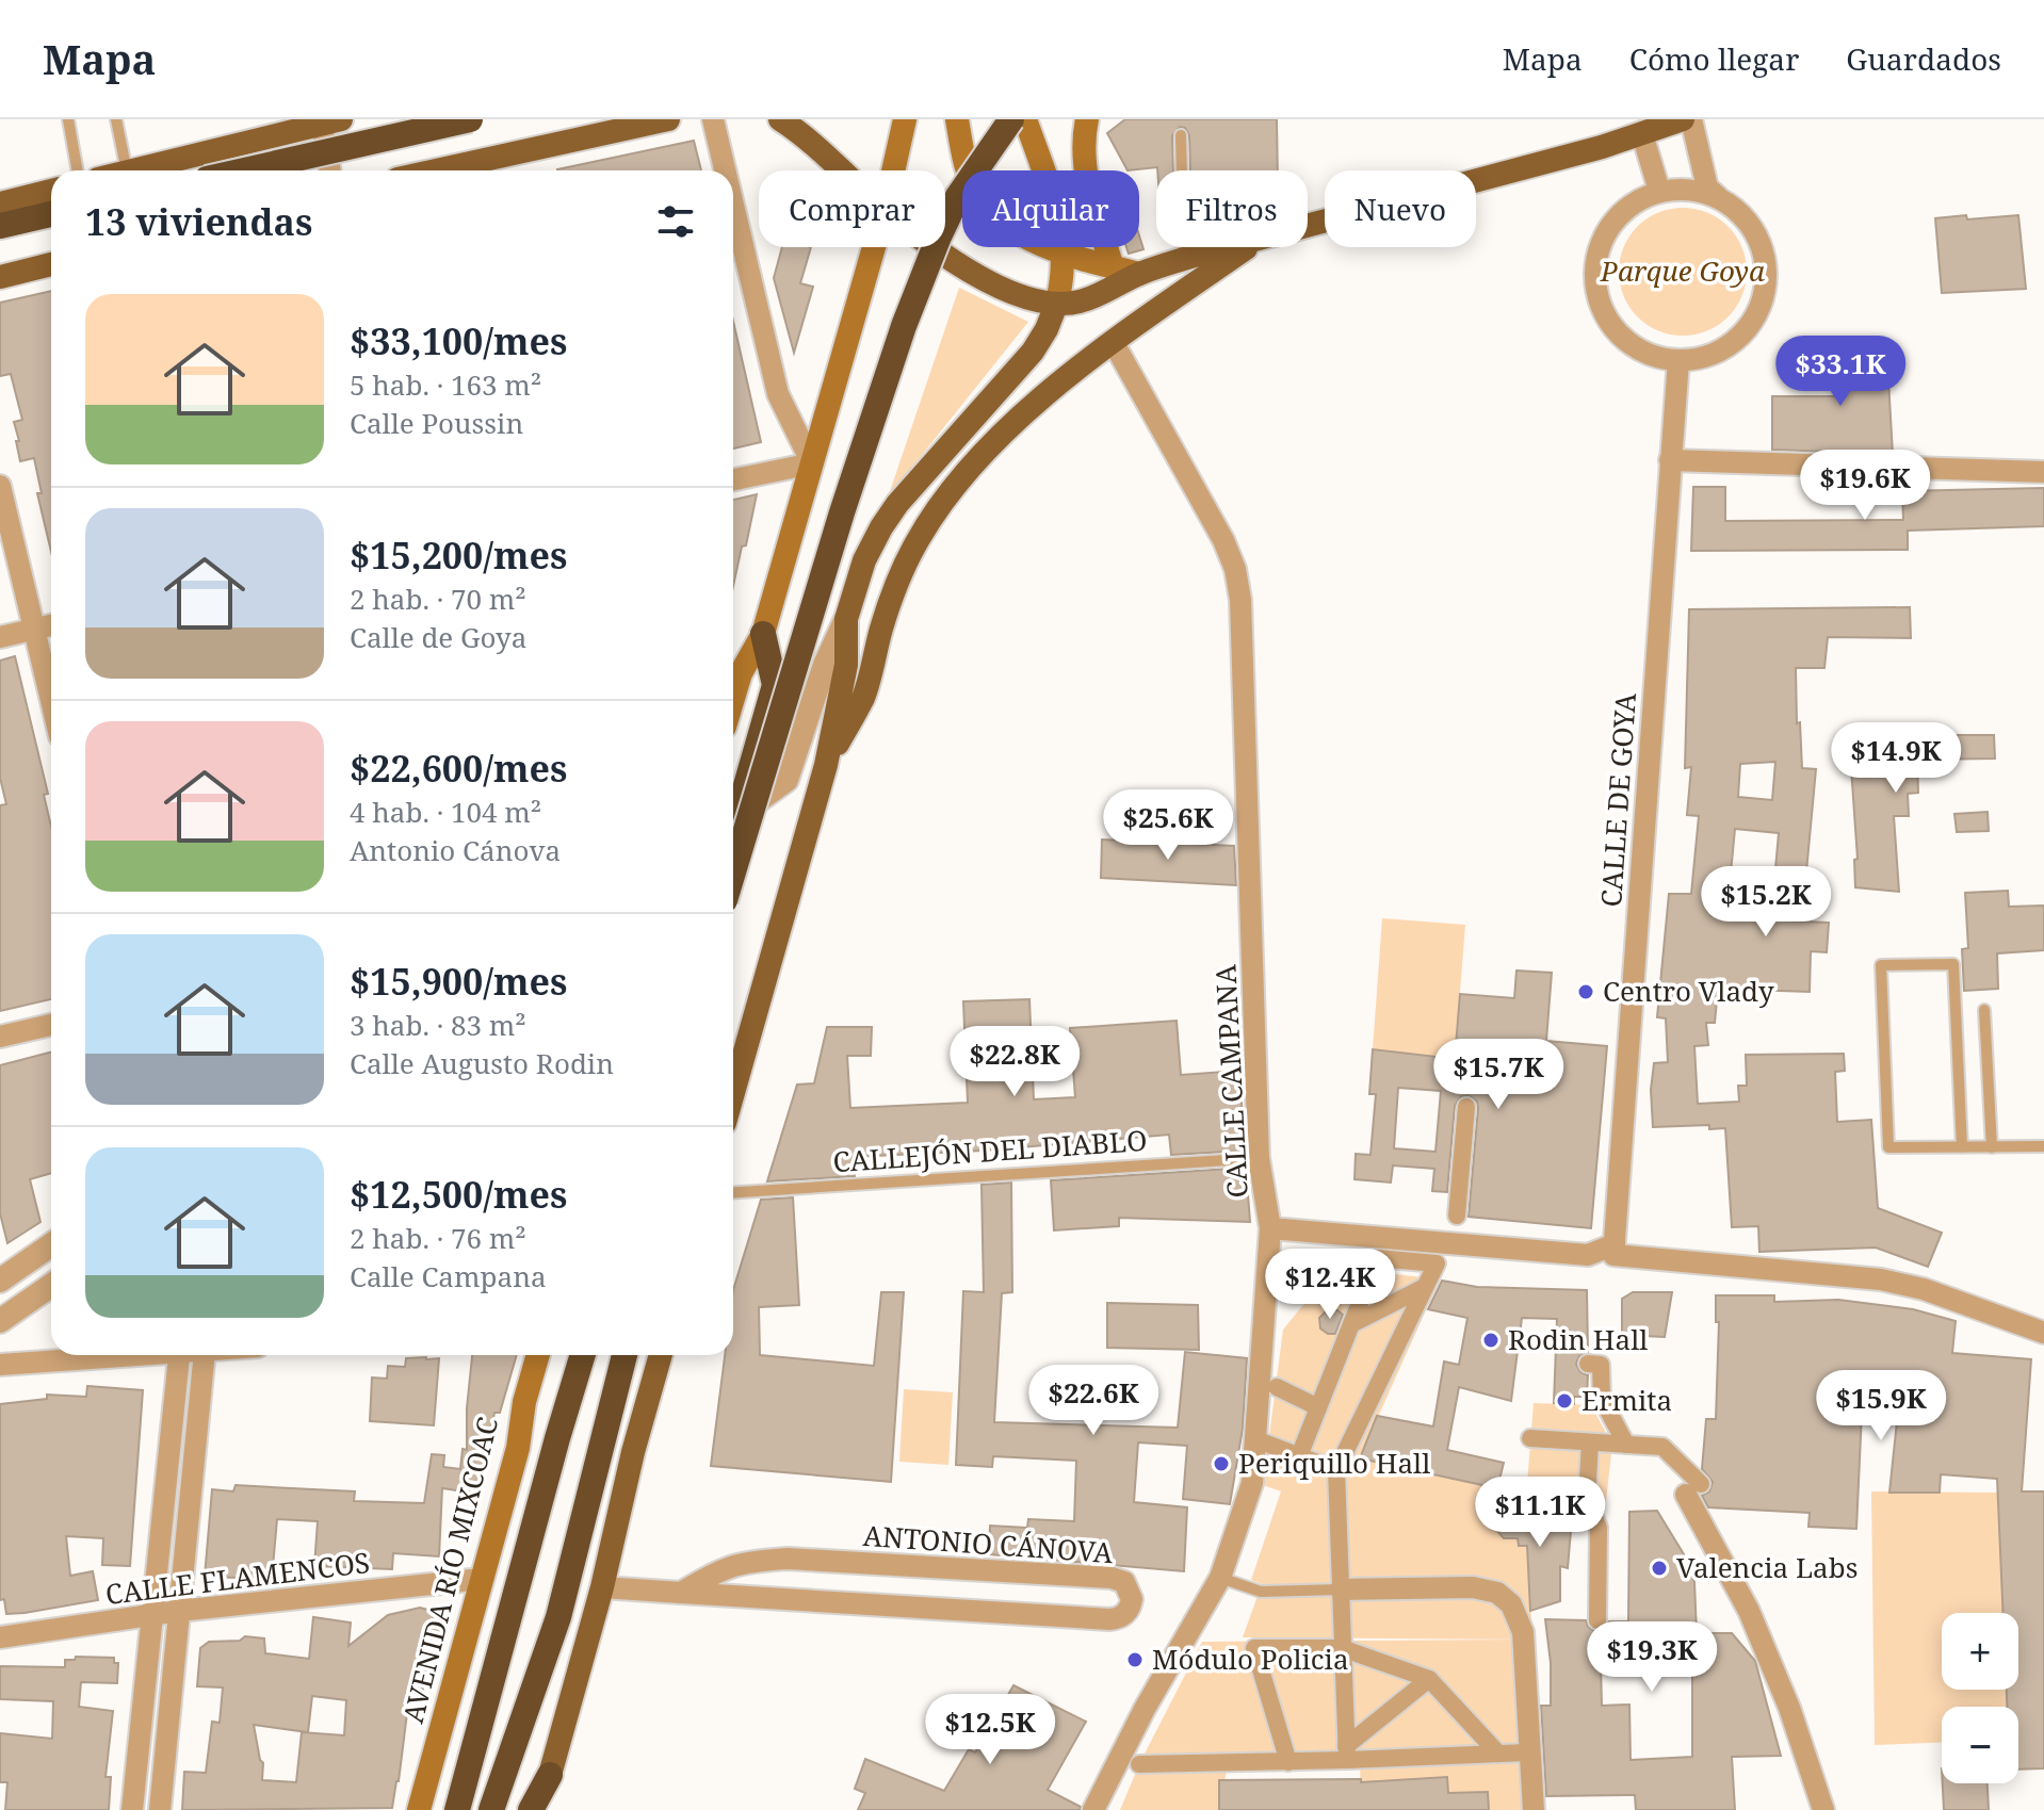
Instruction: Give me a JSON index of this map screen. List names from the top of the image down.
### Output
{
  "streets": {
    "main road": ["AVENIDA RÍO MIXCOAC"],
    "street": [
      "CALLE DE GOYA",
      "CALLE CAMPANA",
      "ANTONIO CÁNOVA",
      "CALLE FLAMENCOS"
    ],
    "lane": ["CALLEJÓN DEL DIABLO"]
  },
  "crossings": [
    ["CALLE CAMPANA", "CALLEJÓN DEL DIABLO"],
    ["AVENIDA RÍO MIXCOAC", "CALLE FLAMENCOS"]
  ],
  "parks": ["Parque Goya"],
  "places": [
    "Centro Vlady",
    "Rodin Hall",
    "Ermita",
    "Periquillo Hall",
    "Valencia Labs",
    "Módulo Policia"
  ],
  "page": {
    "header": "Mapa",
    "nav": ["Mapa", "Cómo llegar", "Guardados"],
    "chip": [
      "Comprar",
      "Alquilar",
      "Filtros",
      "Nuevo"
    ],
    "heading": "13 viviendas",
    "list": [
      {
        "name": "$33,100/mes",
        "note": "5 hab. · 163 m² · Calle Poussin"
      },
      {
        "name": "$15,200/mes",
        "note": "2 hab. · 70 m² · Calle de Goya"
      },
      {
        "name": "$22,600/mes",
        "note": "4 hab. · 104 m² · Antonio Cánova"
      },
      {
        "name": "$15,900/mes",
        "note": "3 hab. · 83 m² · Calle Augusto Rodin"
      },
      {
        "name": "$12,500/mes",
        "note": "2 hab. · 76 m² · Calle Campana"
      }
    ],
    "price": [
      "$33.1K",
      "$19.6K",
      "$14.9K",
      "$25.6K",
      "$15.2K",
      "$22.8K",
      "$15.7K",
      "$12.4K",
      "$22.6K",
      "$15.9K",
      "$11.1K",
      "$19.3K",
      "$12.5K"
    ],
    "map_buttons": ["+", "−"]
  }
}
